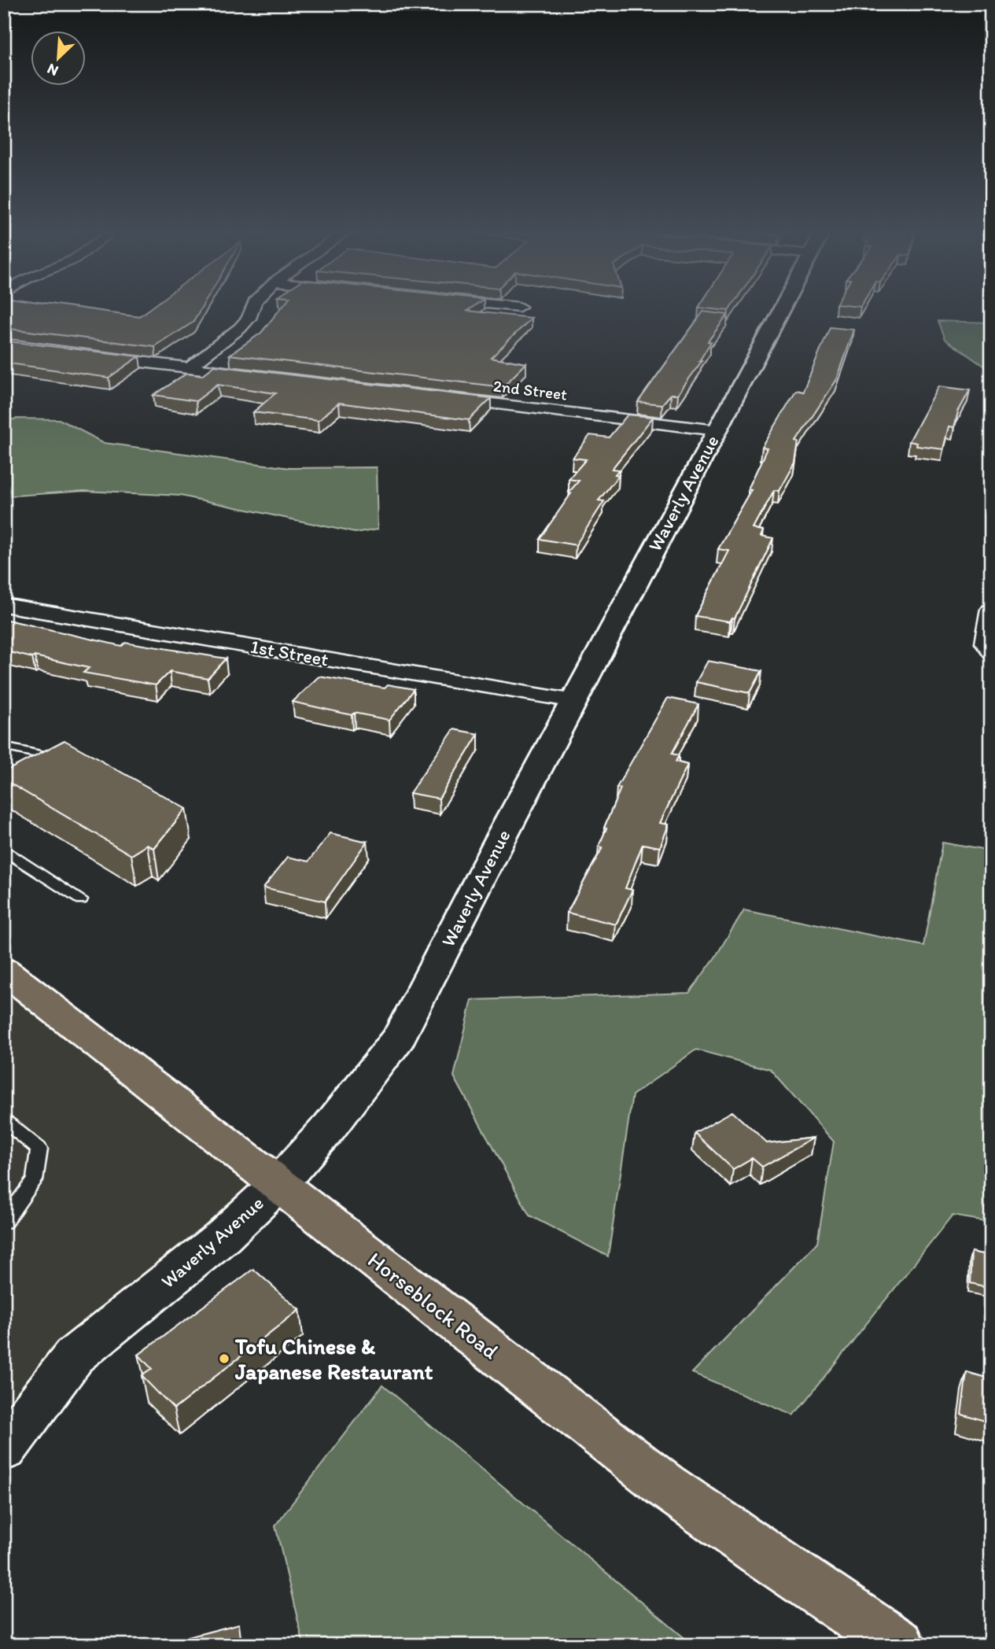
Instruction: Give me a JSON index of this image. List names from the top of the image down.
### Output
{
  "streets": {
    "main road": ["Horseblock Road"],
    "street": ["2nd Street", "Waverly Avenue", "1st Street"]
  },
  "crossings": [
    ["2nd Street", "Waverly Avenue"],
    ["Waverly Avenue", "1st Street"],
    ["Waverly Avenue", "Horseblock Road"]
  ],
  "places": ["Tofu Chinese & Japanese Restaurant"],
  "north": "bottom left"
}
